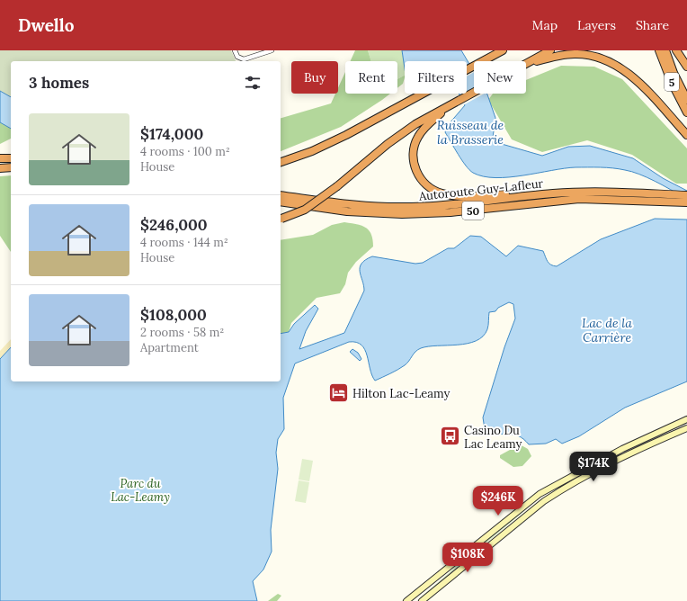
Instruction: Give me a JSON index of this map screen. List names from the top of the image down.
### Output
{
  "streets": {
    "highway": ["5", "Autoroute Guy-Lafleur", "50"]
  },
  "water": ["Ruisseau de la Brasserie", "Lac de la Carrière"],
  "parks": ["Parc du Lac-Leamy"],
  "places": {
    "hotel": ["Hilton Lac-Leamy"],
    "bus stop": ["Casino Du Lac Leamy"]
  },
  "page": {
    "header": "Dwello",
    "nav": ["Map", "Layers", "Share"],
    "chip": [
      "Buy",
      "Rent",
      "Filters",
      "New"
    ],
    "heading": "3 homes",
    "list": [
      {
        "name": "$174,000",
        "note": "4 rooms · 100 m² · House"
      },
      {
        "name": "$246,000",
        "note": "4 rooms · 144 m² · House"
      },
      {
        "name": "$108,000",
        "note": "2 rooms · 58 m² · Apartment"
      }
    ],
    "price": ["$174K", "$246K", "$108K"]
  }
}
